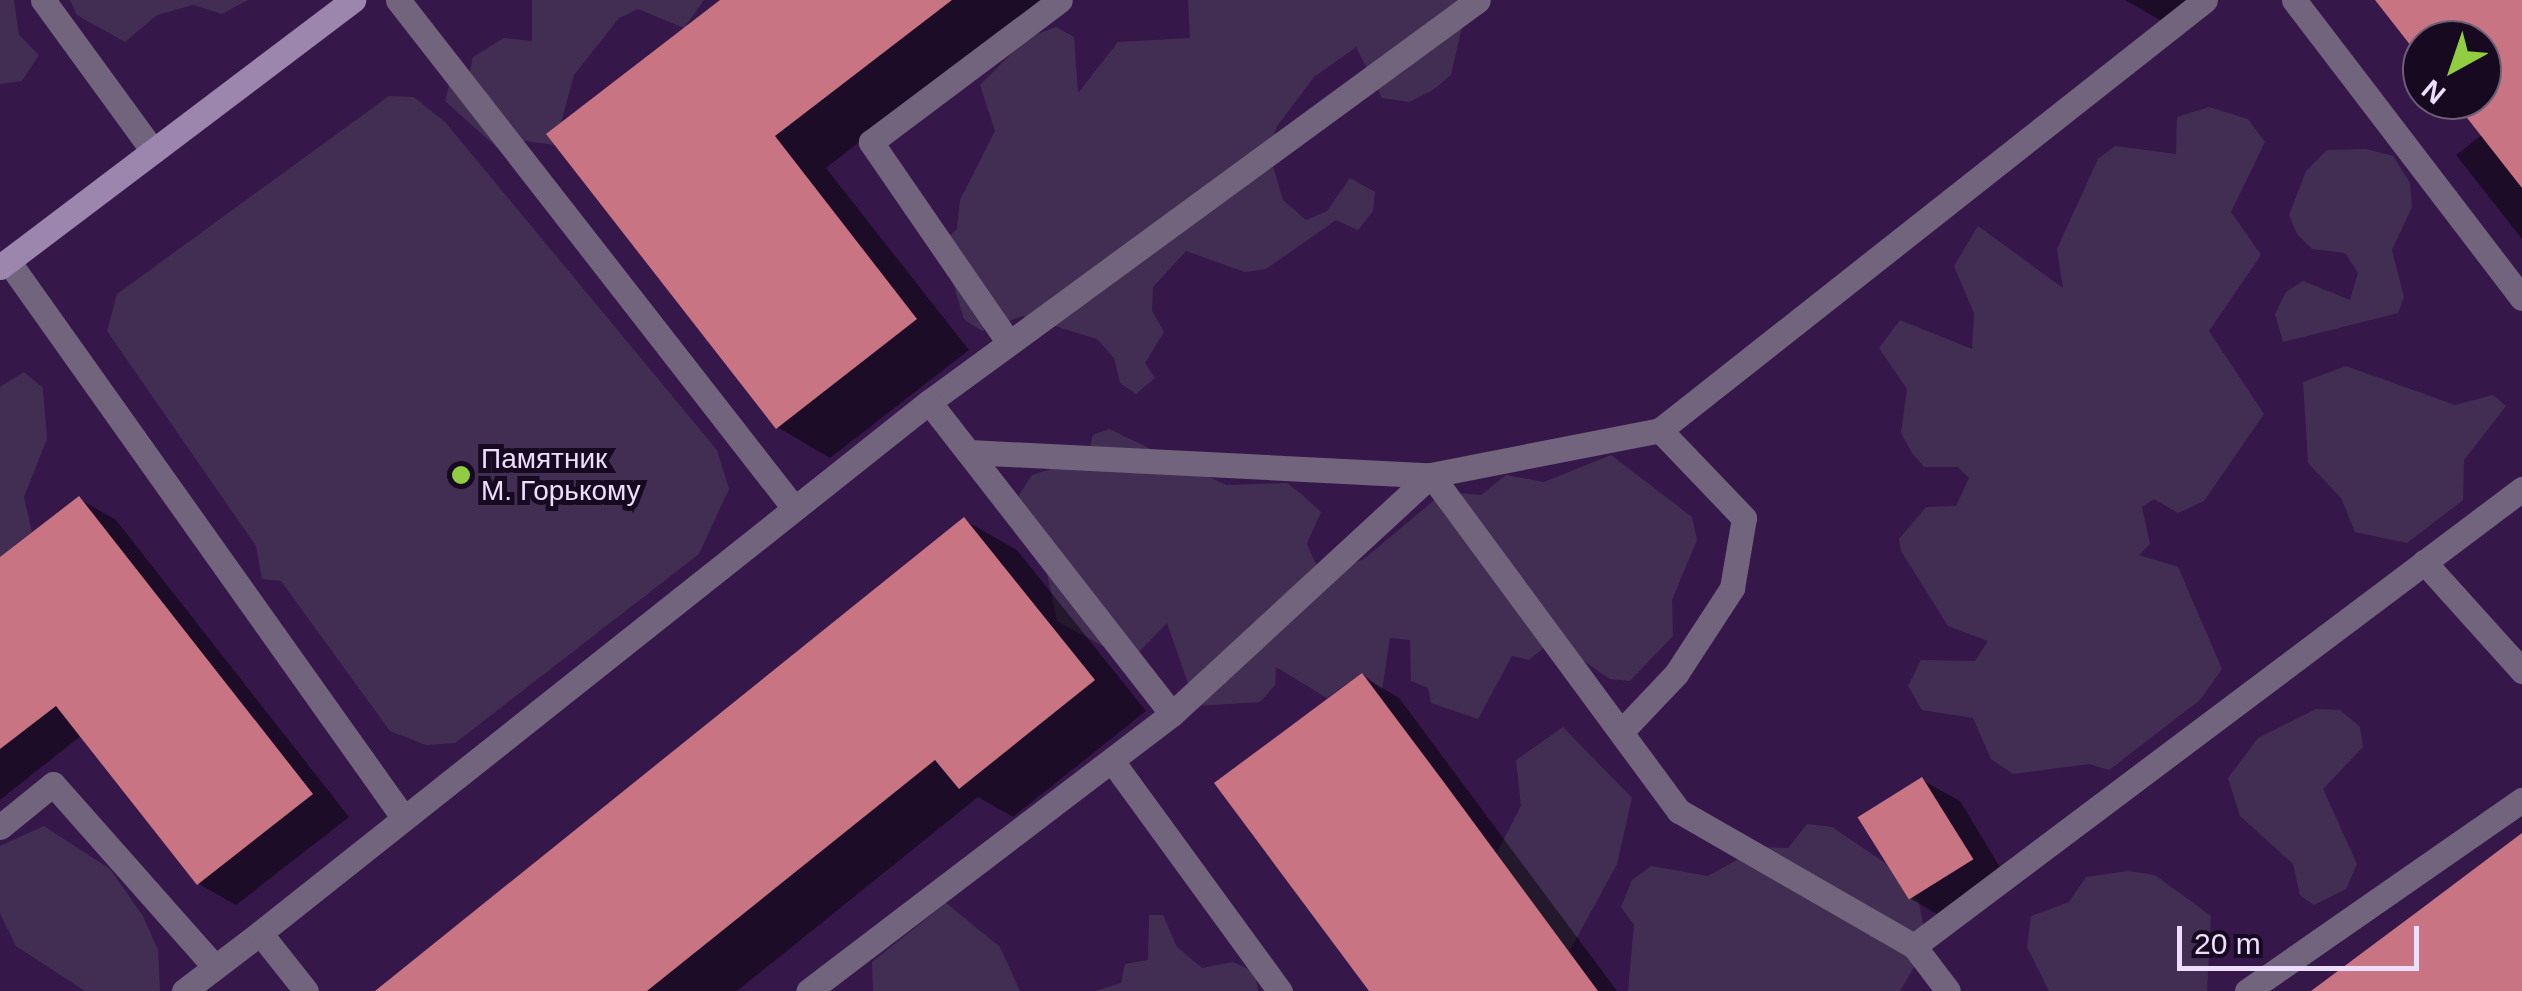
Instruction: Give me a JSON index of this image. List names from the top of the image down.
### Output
{
  "places": ["Памятник М. Горькому"],
  "scale_bar": "20 m",
  "north": "bottom left"
}
